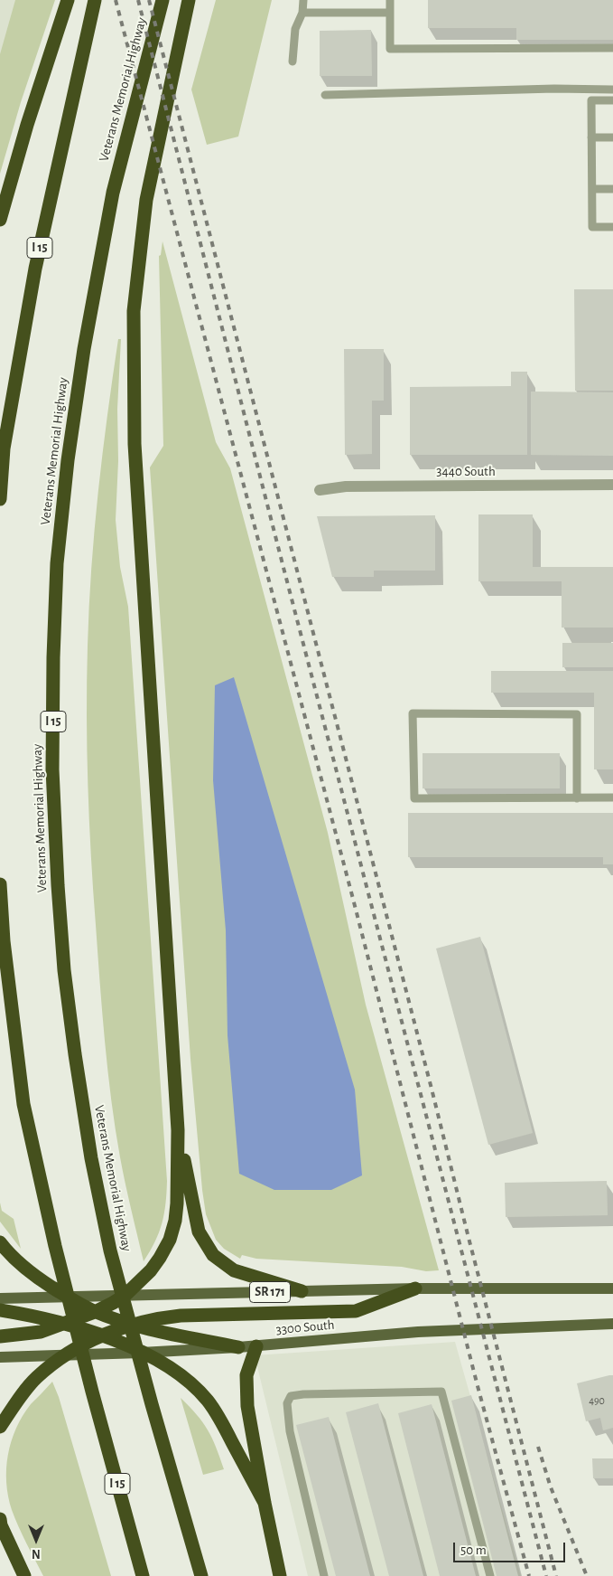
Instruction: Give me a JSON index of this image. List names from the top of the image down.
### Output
{
  "streets": {
    "highway": ["Veterans Memorial Highway", "I 15"],
    "main road": ["SR 171", "3300 South"],
    "street": ["3440 South"]
  },
  "house_numbers": ["490"],
  "scale_bar": "50 m",
  "north": "bottom"
}
